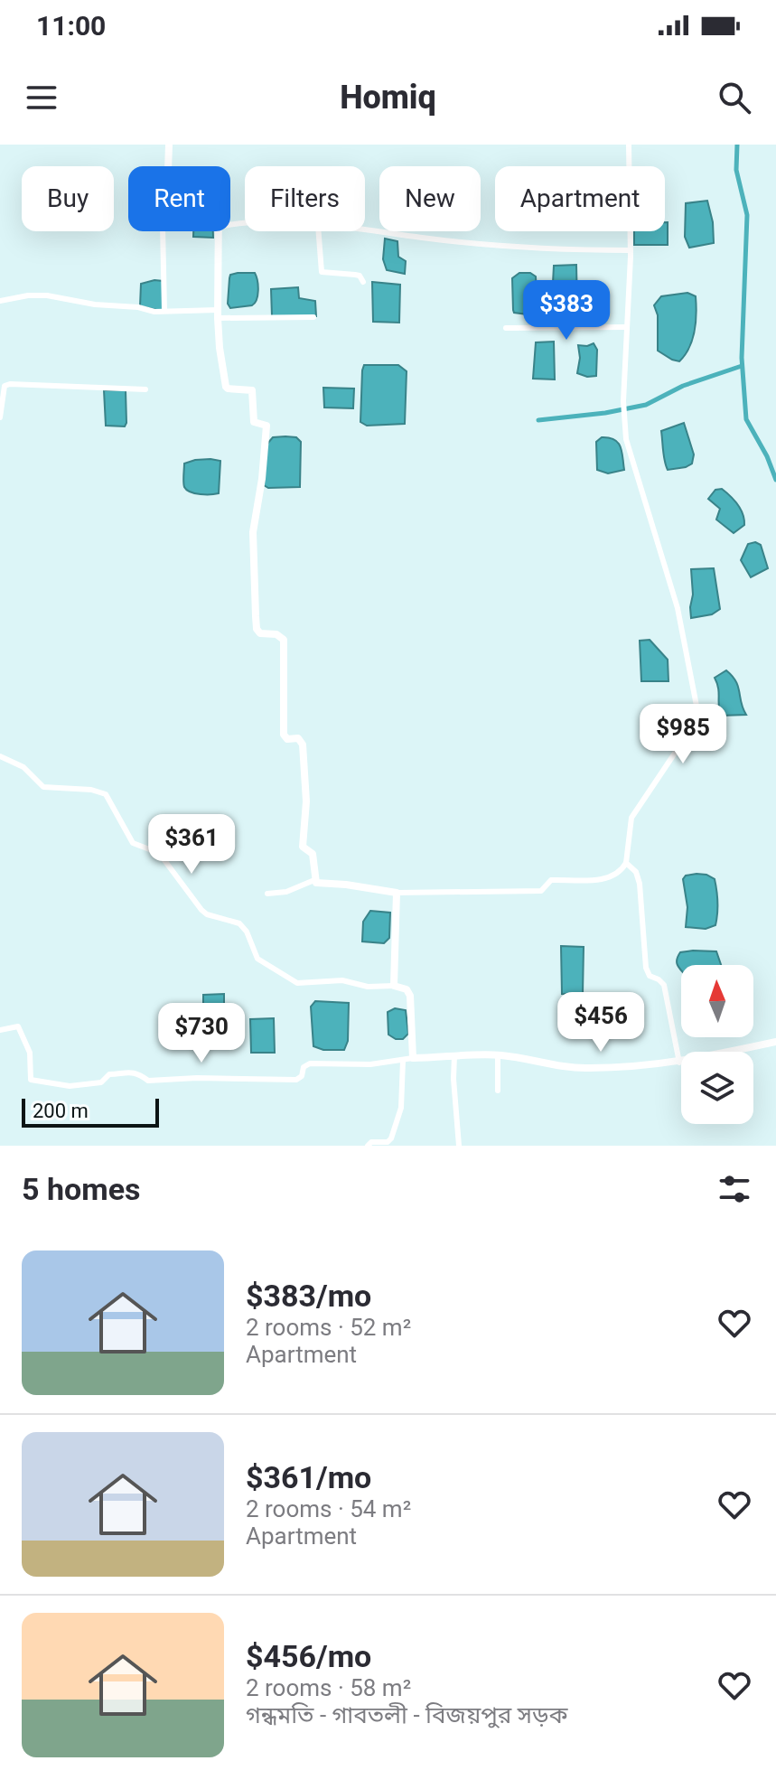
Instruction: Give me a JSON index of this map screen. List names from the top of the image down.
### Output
{
  "scale_bar": "200 m",
  "north": "top",
  "page": {
    "status": "11:00",
    "header": "Homiq",
    "chip": [
      "Buy",
      "Rent",
      "Filters",
      "New",
      "Apartment"
    ],
    "price": [
      "$383",
      "$985",
      "$361",
      "$456",
      "$730"
    ],
    "scale": "200 m",
    "heading": "5 homes",
    "list": [
      {
        "name": "$383/mo",
        "note": "2 rooms · 52 m² · Apartment"
      },
      {
        "name": "$361/mo",
        "note": "2 rooms · 54 m² · Apartment"
      },
      {
        "name": "$456/mo",
        "note": "2 rooms · 58 m² · গন্ধমতি - গাবতলী - বিজয়পুর সড়ক"
      }
    ]
  }
}
